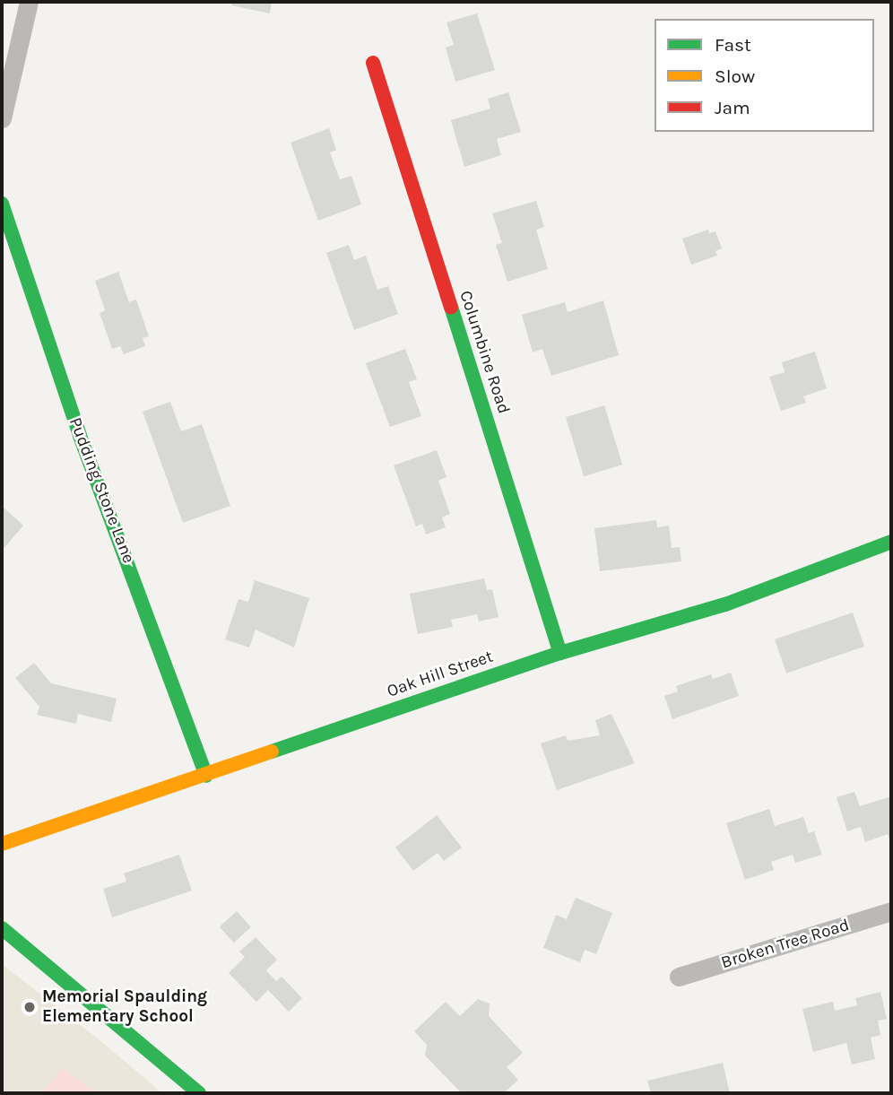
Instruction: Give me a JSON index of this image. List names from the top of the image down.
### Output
{
  "streets": {
    "street": [
      "Columbine Road",
      "Pudding Stone Lane",
      "Oak Hill Street",
      "Broken Tree Road"
    ]
  },
  "crossings": [
    ["Columbine Road", "Oak Hill Street"],
    ["Pudding Stone Lane", "Oak Hill Street"]
  ],
  "places": ["Memorial Spaulding Elementary School"],
  "legend": ["Fast", "Slow", "Jam"]
}
